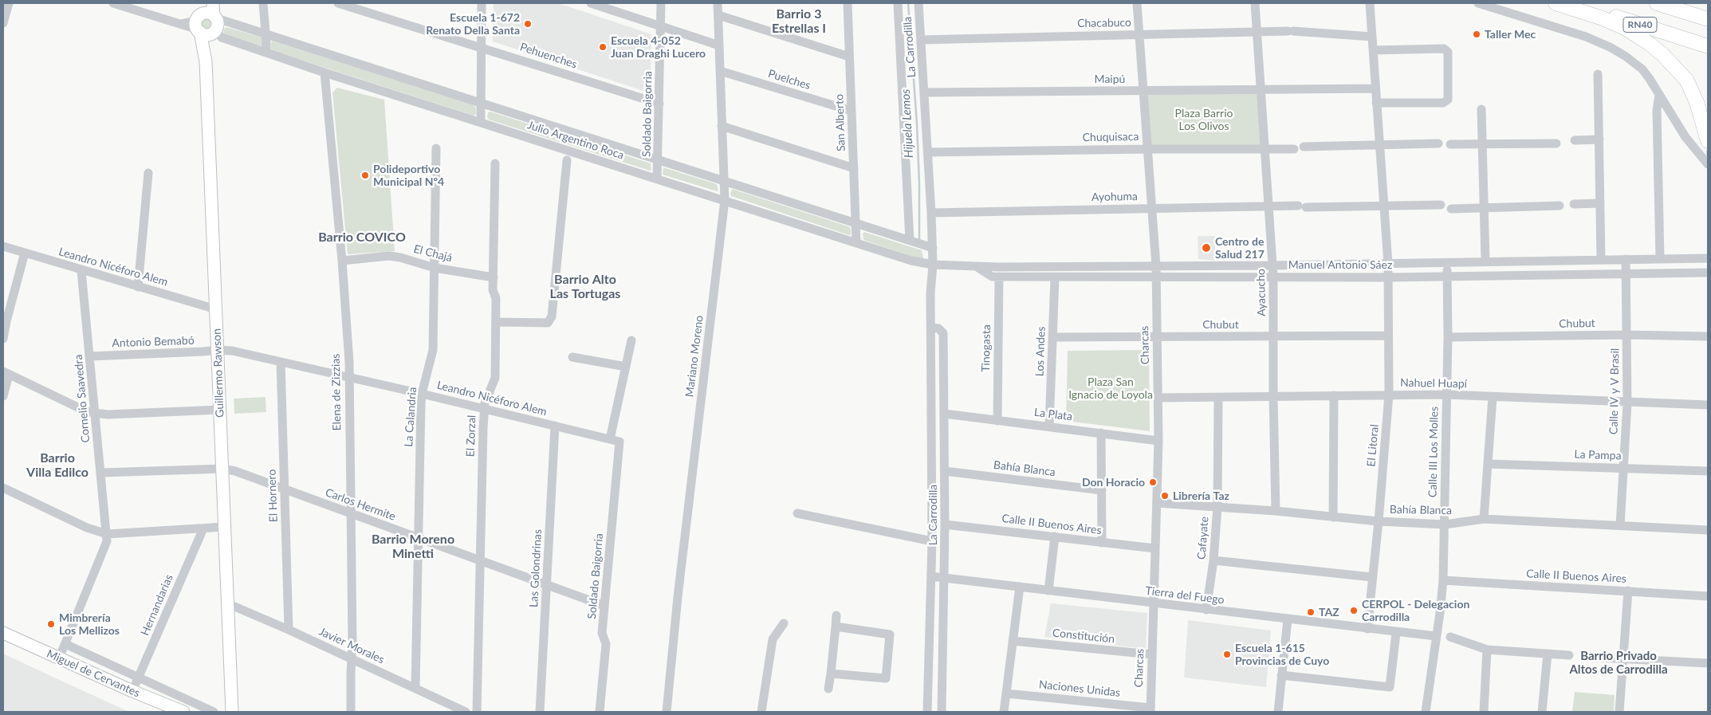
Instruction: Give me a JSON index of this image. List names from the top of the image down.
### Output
{
  "streets": {
    "highway": ["RN40"],
    "main road": ["Guillermo Rawson", "Miguel de Cervantes"],
    "street": [
      "Chacabuco",
      "La Carrodilla",
      "Pehuenches",
      "Maipú",
      "Puelches",
      "Soldado Baigorria",
      "San Alberto",
      "Chuquisaca",
      "Julio Argentino Roca",
      "Ayohuma",
      "El Chajá",
      "Manuel Antonio Sáez",
      "Leandro Nicéforo Alem",
      "Ayacucho",
      "Chubut",
      "Antonio Bemabó",
      "Charcas",
      "Tinogasta",
      "Los Andes",
      "Mariano Moreno",
      "Nahuel Huapí",
      "Calle IV y V Brasil",
      "Elena de Zizzias",
      "Cornelio Saavedra",
      "La Plata",
      "La Calandria",
      "El Zorzal",
      "El Litoral",
      "Calle III Los Molles",
      "La Pampa",
      "Bahía Blanca",
      "El Hornero",
      "Carlos Hermite",
      "Calle II Buenos Aires",
      "Cafayate",
      "Las Golondrinas",
      "Tierra del Fuego",
      "Hernandarias",
      "Constitución",
      "Javier Morales",
      "Naciones Unidas"
    ]
  },
  "crossings": [
    ["Chacabuco", "La Carrodilla"],
    ["Chacabuco", "Ayacucho"],
    ["Chacabuco", "Charcas"],
    ["Chacabuco", "El Litoral"],
    ["La Carrodilla", "Maipú"],
    ["La Carrodilla", "Chuquisaca"],
    ["La Carrodilla", "Julio Argentino Roca"],
    ["La Carrodilla", "Ayohuma"],
    ["La Carrodilla", "Manuel Antonio Sáez"],
    ["La Carrodilla", "La Plata"],
    ["La Carrodilla", "Bahía Blanca"],
    ["La Carrodilla", "Calle II Buenos Aires"],
    ["La Carrodilla", "Tierra del Fuego"],
    ["Pehuenches", "Soldado Baigorria"],
    ["Maipú", "Ayacucho"],
    ["Maipú", "Charcas"],
    ["Maipú", "El Litoral"],
    ["Puelches", "San Alberto"],
    ["Puelches", "Mariano Moreno"],
    ["Soldado Baigorria", "Julio Argentino Roca"],
    ["Soldado Baigorria", "Leandro Nicéforo Alem"],
    ["Soldado Baigorria", "Carlos Hermite"],
    ["San Alberto", "Julio Argentino Roca"],
    ["Chuquisaca", "Ayacucho"],
    ["Chuquisaca", "Charcas"],
    ["Chuquisaca", "El Litoral"],
    ["Julio Argentino Roca", "Manuel Antonio Sáez"],
    ["Julio Argentino Roca", "Mariano Moreno"],
    ["Julio Argentino Roca", "Guillermo Rawson"],
    ["Julio Argentino Roca", "Elena de Zizzias"],
    ["Ayohuma", "Ayacucho"],
    ["Ayohuma", "Charcas"],
    ["Ayohuma", "El Litoral"],
    ["El Chajá", "Elena de Zizzias"],
    ["El Chajá", "La Calandria"],
    ["El Chajá", "El Zorzal"],
    ["Manuel Antonio Sáez", "Ayacucho"],
    ["Manuel Antonio Sáez", "Charcas"],
    ["Manuel Antonio Sáez", "Tinogasta"],
    ["Manuel Antonio Sáez", "Los Andes"],
    ["Manuel Antonio Sáez", "Calle IV y V Brasil"],
    ["Manuel Antonio Sáez", "El Litoral"],
    ["Manuel Antonio Sáez", "Calle III Los Molles"],
    ["Leandro Nicéforo Alem", "Antonio Bemabó"],
    ["Leandro Nicéforo Alem", "Guillermo Rawson"],
    ["Leandro Nicéforo Alem", "Elena de Zizzias"],
    ["Leandro Nicéforo Alem", "Cornelio Saavedra"],
    ["Leandro Nicéforo Alem", "La Calandria"],
    ["Leandro Nicéforo Alem", "El Zorzal"],
    ["Leandro Nicéforo Alem", "El Hornero"],
    ["Leandro Nicéforo Alem", "Las Golondrinas"],
    ["Ayacucho", "Chubut"],
    ["Ayacucho", "Nahuel Huapí"],
    ["Ayacucho", "Bahía Blanca"],
    ["Chubut", "Charcas"],
    ["Chubut", "Los Andes"],
    ["Chubut", "Calle IV y V Brasil"],
    ["Chubut", "El Litoral"],
    ["Chubut", "Calle III Los Molles"],
    ["Antonio Bemabó", "Guillermo Rawson"],
    ["Antonio Bemabó", "Cornelio Saavedra"],
    ["Charcas", "Nahuel Huapí"],
    ["Charcas", "La Plata"],
    ["Charcas", "Bahía Blanca"],
    ["Charcas", "Calle II Buenos Aires"],
    ["Charcas", "Tierra del Fuego"],
    ["Charcas", "Constitución"],
    ["Charcas", "Naciones Unidas"],
    ["Tinogasta", "La Plata"],
    ["Los Andes", "La Plata"],
    ["Guillermo Rawson", "Carlos Hermite"],
    ["Guillermo Rawson", "Javier Morales"],
    ["Nahuel Huapí", "Calle IV y V Brasil"],
    ["Nahuel Huapí", "El Litoral"],
    ["Nahuel Huapí", "Calle III Los Molles"],
    ["Nahuel Huapí", "Cafayate"],
    ["Calle IV y V Brasil", "La Pampa"],
    ["Calle IV y V Brasil", "Bahía Blanca"],
    ["Elena de Zizzias", "Carlos Hermite"],
    ["Elena de Zizzias", "Javier Morales"],
    ["Cornelio Saavedra", "Carlos Hermite"],
    ["Cornelio Saavedra", "Miguel de Cervantes"],
    ["La Calandria", "Carlos Hermite"],
    ["La Calandria", "Javier Morales"],
    ["El Zorzal", "Carlos Hermite"],
    ["El Litoral", "Bahía Blanca"],
    ["El Litoral", "Tierra del Fuego"],
    ["Calle III Los Molles", "Bahía Blanca"],
    ["Calle III Los Molles", "Calle II Buenos Aires"],
    ["Calle III Los Molles", "Tierra del Fuego"],
    ["Bahía Blanca", "Cafayate"],
    ["El Hornero", "Carlos Hermite"],
    ["El Hornero", "Javier Morales"],
    ["Carlos Hermite", "Las Golondrinas"],
    ["Cafayate", "Tierra del Fuego"],
    ["Hernandarias", "Miguel de Cervantes"]
  ],
  "districts": [
    "Barrio 3 Estrellas I",
    "Barrio COVICO",
    "Barrio Alto Las Tortugas",
    "Barrio Villa Edilco",
    "Barrio Moreno Minetti",
    "Barrio Privado Altos de Carrodilla"
  ],
  "water": ["Hijuela Lemos"],
  "parks": ["Plaza Barrio Los Olivos", "Plaza San Ignacio de Loyola"],
  "places": [
    "Escuela 1-672 Renato Della Santa",
    "Taller Mec",
    "Escuela 4-052 Juan Draghi Lucero",
    "Polideportivo Municipal Nº4",
    "Centro de Salud 217",
    "Don Horacio",
    "Librería Taz",
    "CERPOL - Delegacion Carrodilla",
    "TAZ",
    "Mimbrería Los Mellizos",
    "Escuela 1-615 Provincias de Cuyo"
  ]
}
